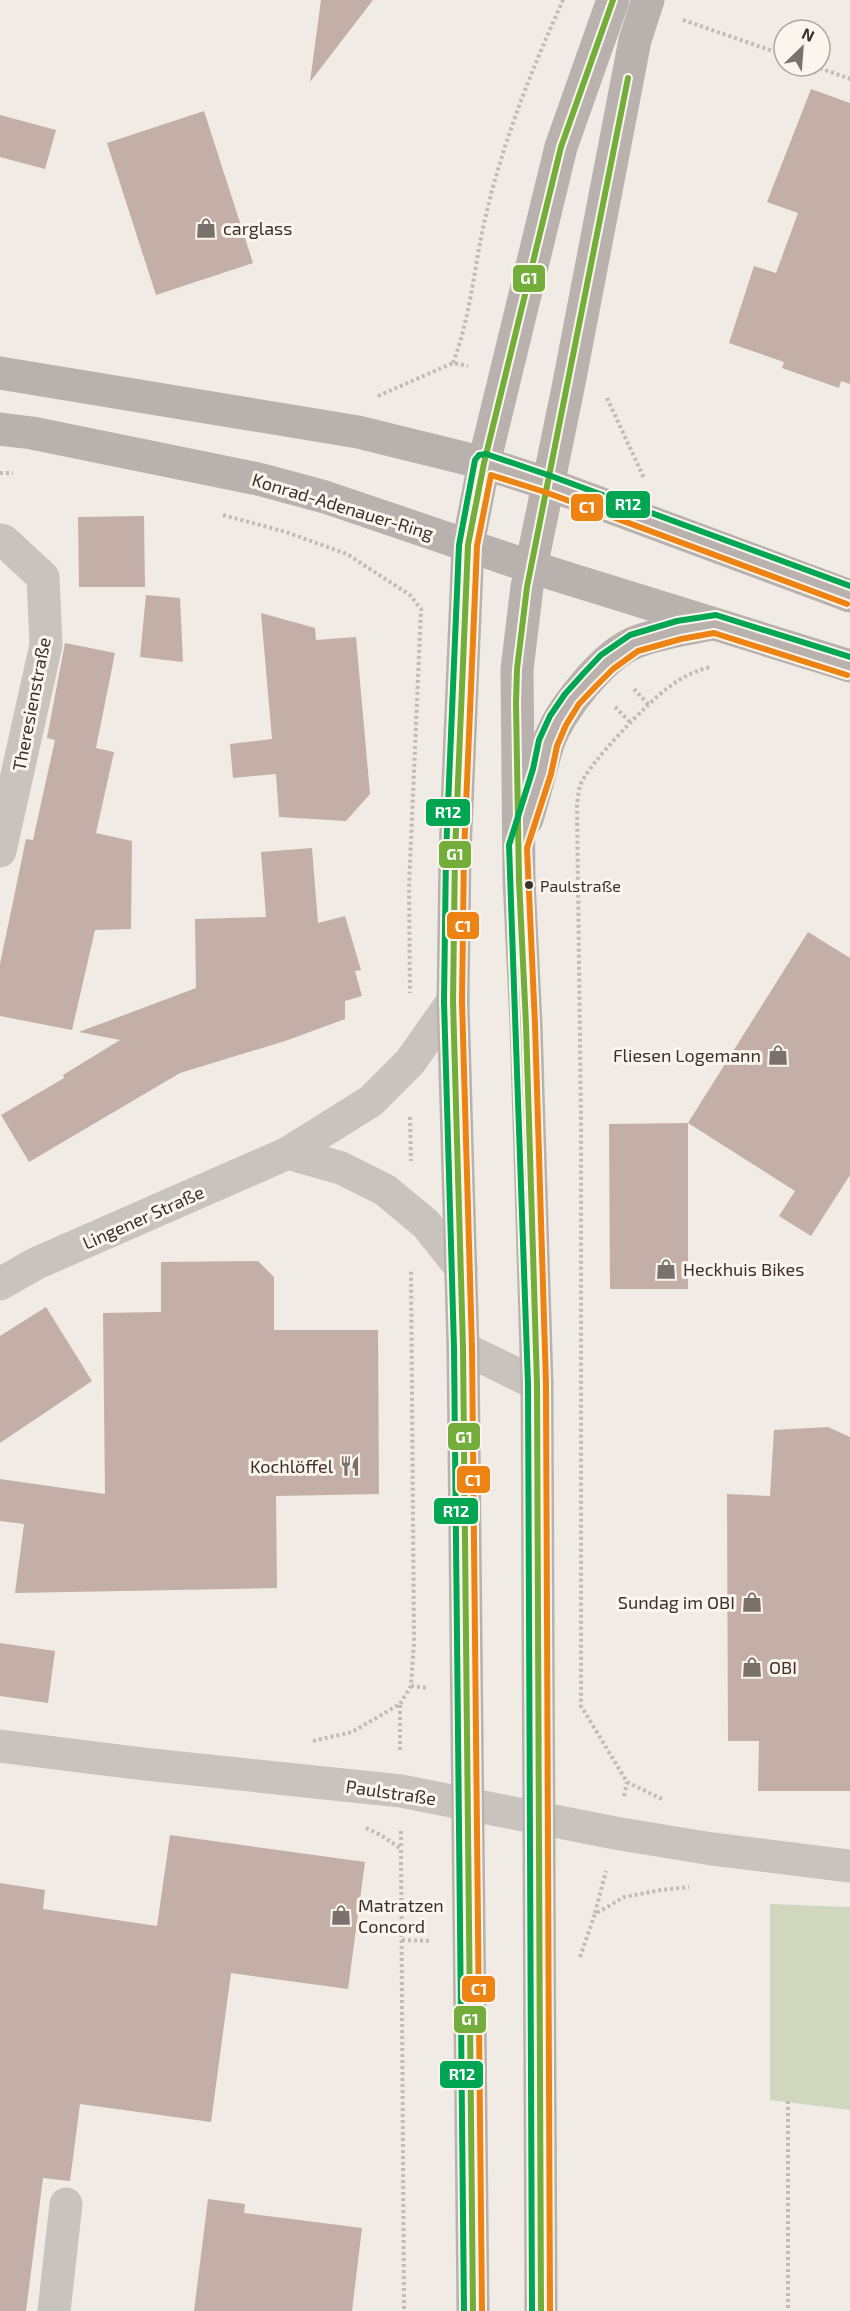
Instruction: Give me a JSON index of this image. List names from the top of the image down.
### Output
{
  "streets": {
    "main road": ["Konrad-Adenauer-Ring"],
    "street": ["Theresienstraße", "Lingener Straße", "Paulstraße"]
  },
  "places": {
    "shop": [
      "carglass",
      "Fliesen Logemann",
      "Heckhuis Bikes",
      "Sundag im OBI",
      "OBI",
      "Matratzen Concord"
    ],
    "other": ["Paulstraße"],
    "restaurant": ["Kochlöffel"]
  },
  "lines": ["transit line G1", "transit line R12", "transit line C1"],
  "north": "top right"
}
